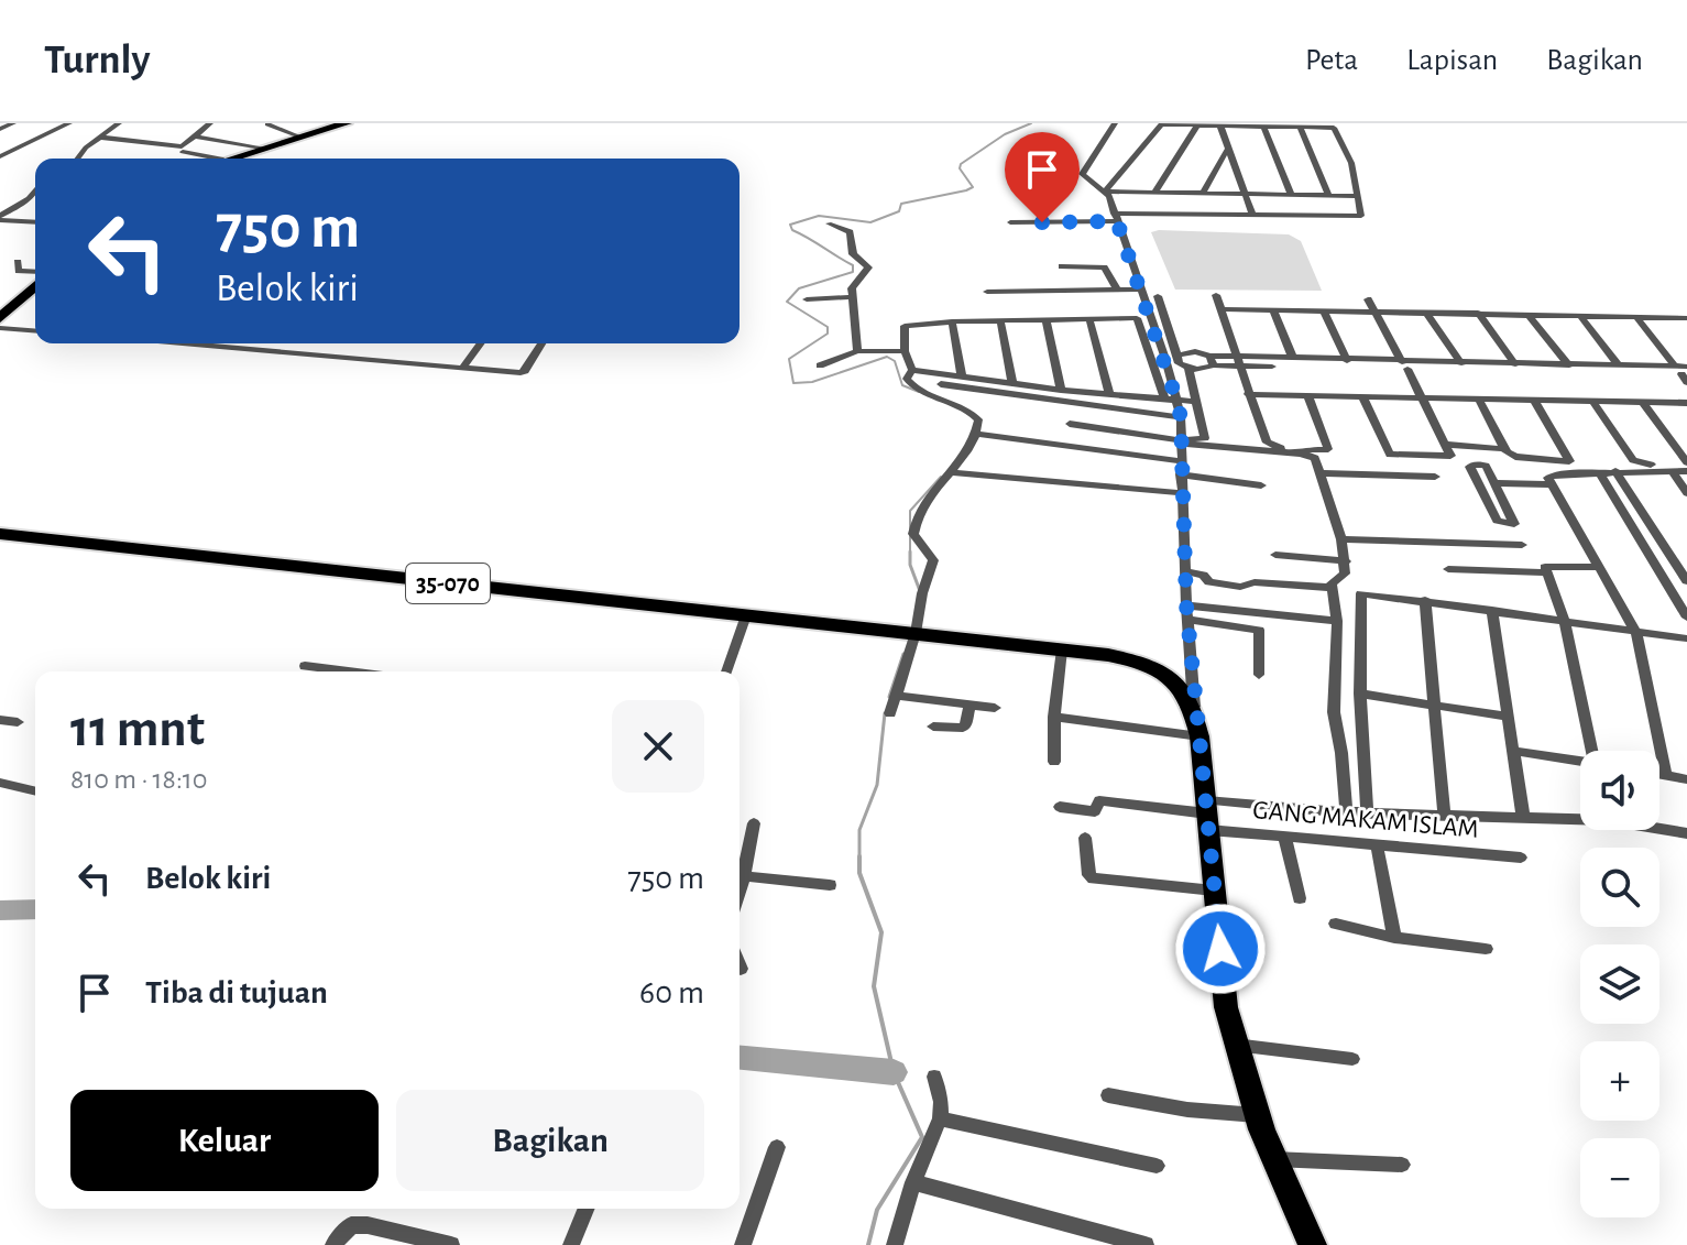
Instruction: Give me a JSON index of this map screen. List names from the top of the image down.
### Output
{
  "streets": {
    "main road": ["35-070"],
    "street": ["GANG MAKAM ISLAM"]
  },
  "page": {
    "header": "Turnly",
    "nav": ["Peta", "Lapisan", "Bagikan"],
    "turn": ["750 m", "Belok kiri"],
    "heading": ["11 mnt", "810 m · 18:10"],
    "map_buttons": ["+", "−"],
    "list": [
      {
        "name": "Belok kiri",
        "value": "750 m"
      },
      {
        "name": "Tiba di tujuan",
        "value": "60 m"
      }
    ],
    "buttons": ["Keluar", "Bagikan"]
  }
}
